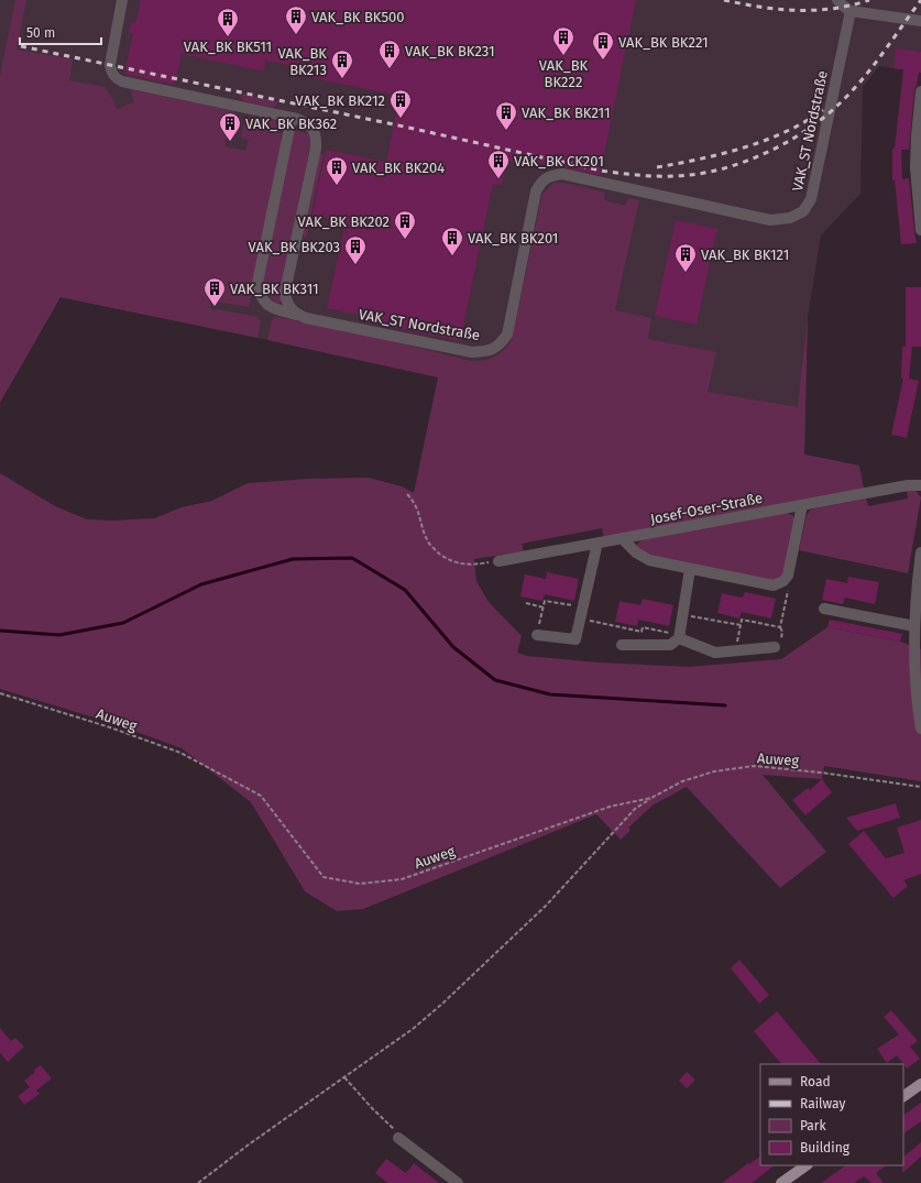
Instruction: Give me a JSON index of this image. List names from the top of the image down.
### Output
{
  "streets": {
    "street": ["VAK_ST Nordstraße", "Josef-Oser-Straße"],
    "path": ["Auweg"]
  },
  "places": {
    "building": [
      "VAK_BK BK500",
      "VAK_BK BK511",
      "VAK_BK BK222",
      "VAK_BK BK221",
      "VAK_BK BK231",
      "VAK_BK BK213",
      "VAK_BK BK212",
      "VAK_BK BK211",
      "VAK_BK BK362",
      "VAK_BK CK201",
      "VAK_BK BK204",
      "VAK_BK BK202",
      "VAK_BK BK201",
      "VAK_BK BK203",
      "VAK_BK BK121",
      "VAK_BK BK311"
    ]
  },
  "legend": [
    "Road",
    "Railway",
    "Park",
    "Building"
  ],
  "scale_bar": "50 m"
}
